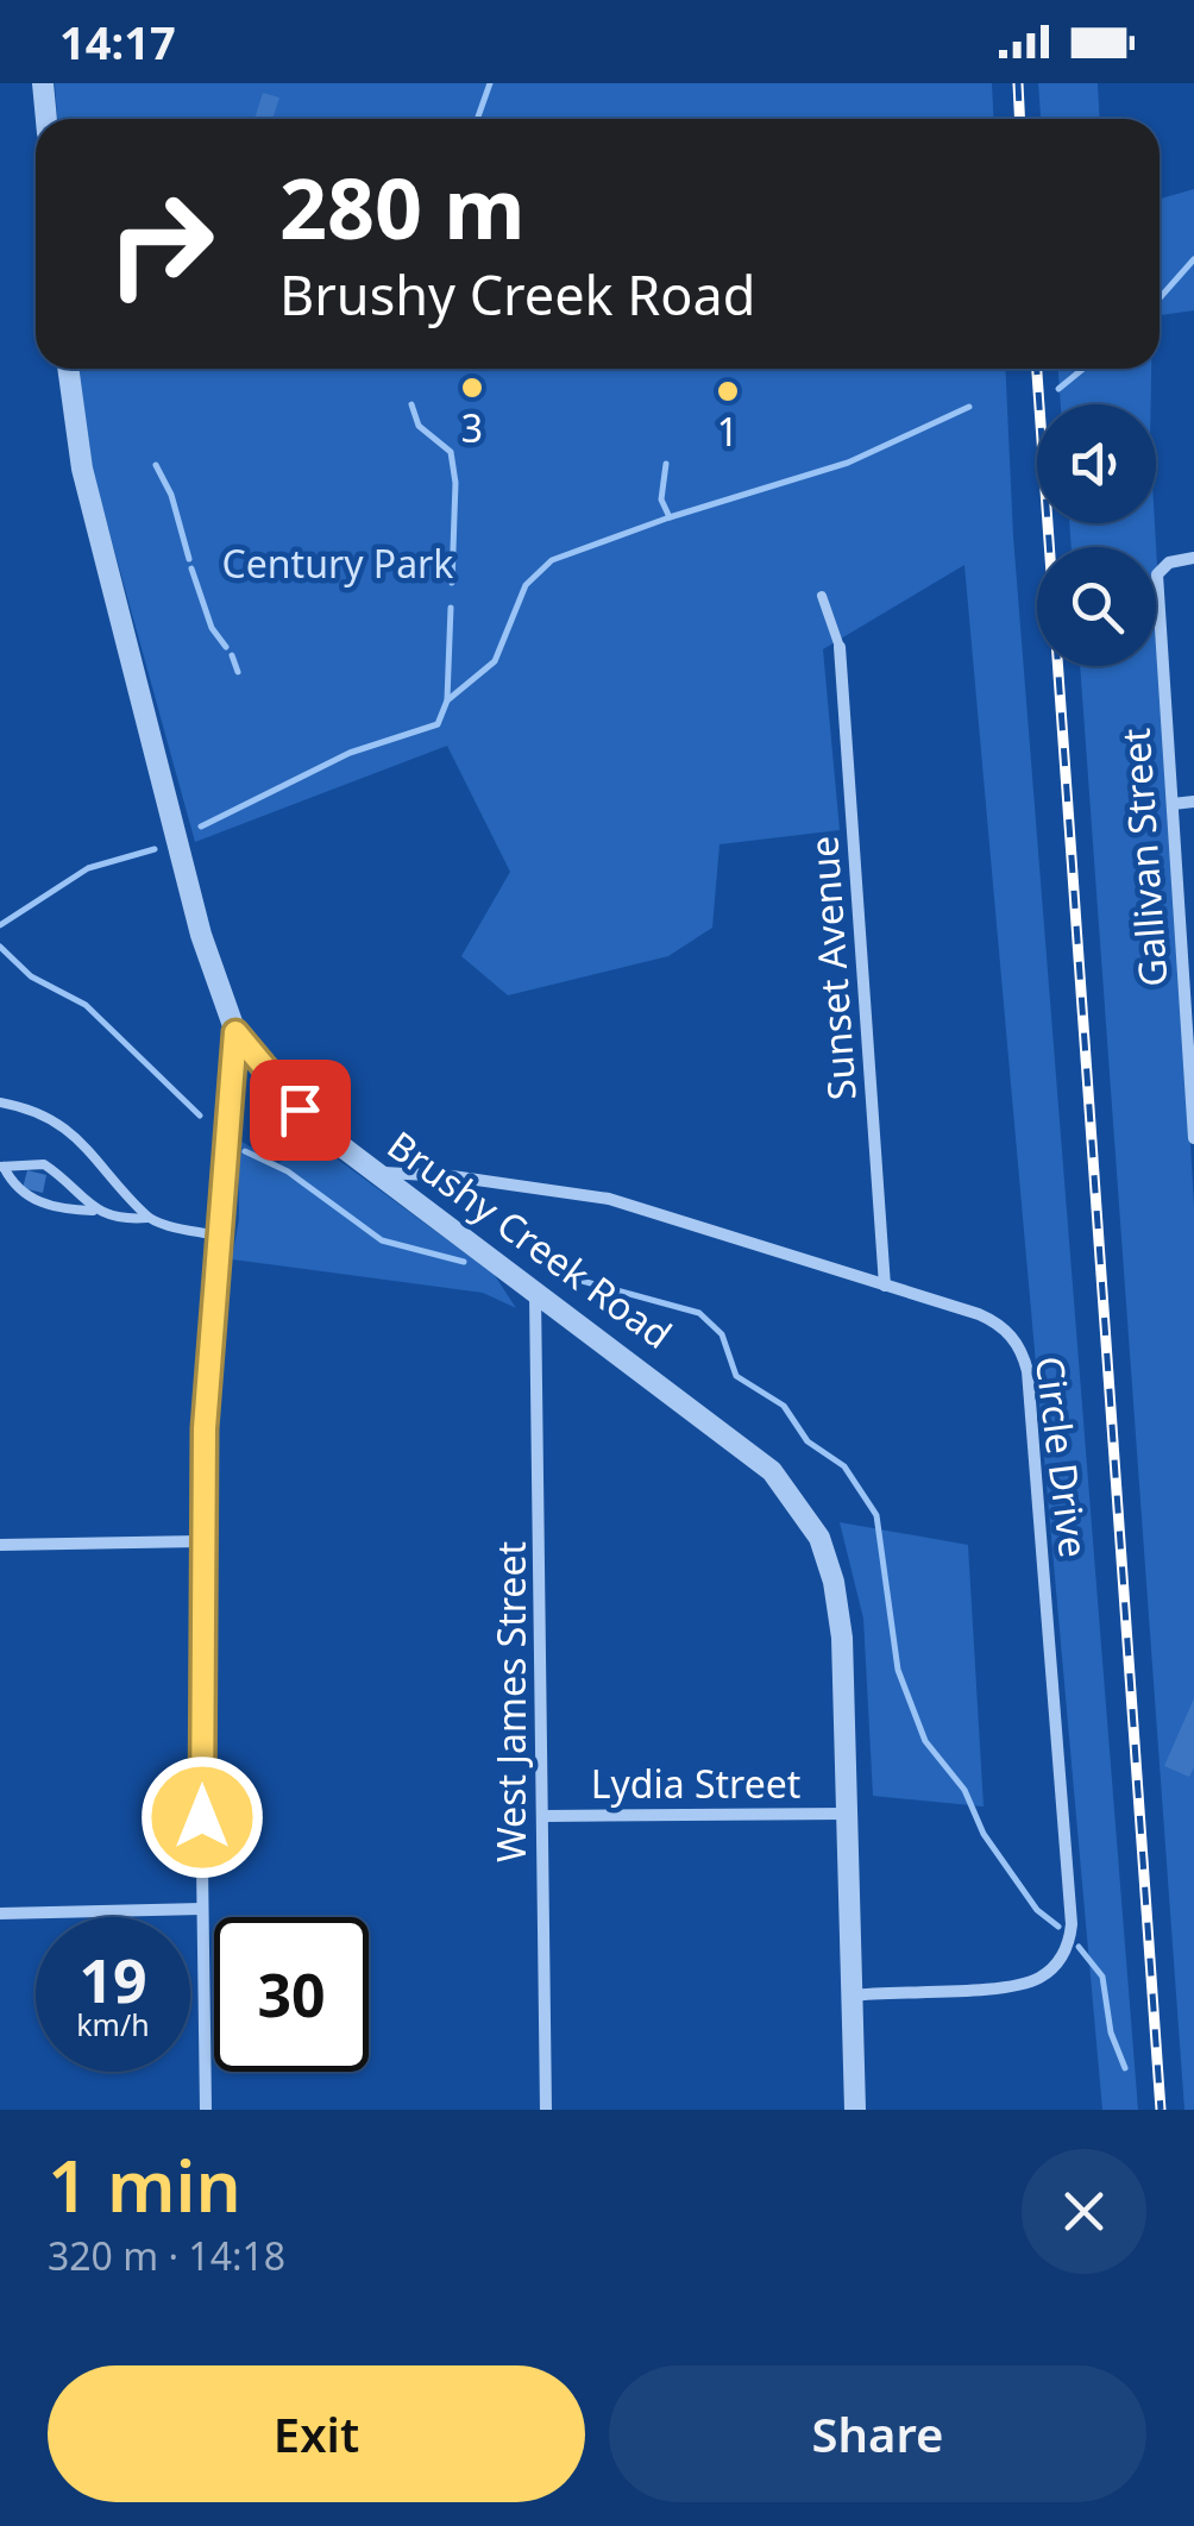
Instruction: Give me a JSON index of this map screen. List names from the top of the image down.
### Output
{
  "streets": {
    "street": [
      "Gallivan Street",
      "Sunset Avenue",
      "Brushy Creek Road",
      "Circle Drive",
      "West James Street",
      "Lydia Street"
    ]
  },
  "crossings": [
    ["Sunset Avenue", "Circle Drive"],
    ["Brushy Creek Road", "Circle Drive"],
    ["Brushy Creek Road", "West James Street"],
    ["Brushy Creek Road", "Lydia Street"],
    ["West James Street", "Lydia Street"]
  ],
  "parks": ["Century Park"],
  "places": ["3", "1"],
  "page": {
    "status": "14:17",
    "turn": ["280 m", "Brushy Creek Road"],
    "speed": "19 km/h",
    "limit": "30",
    "heading": ["1 min", "320 m · 14:18"],
    "buttons": ["Exit", "Share"]
  }
}
